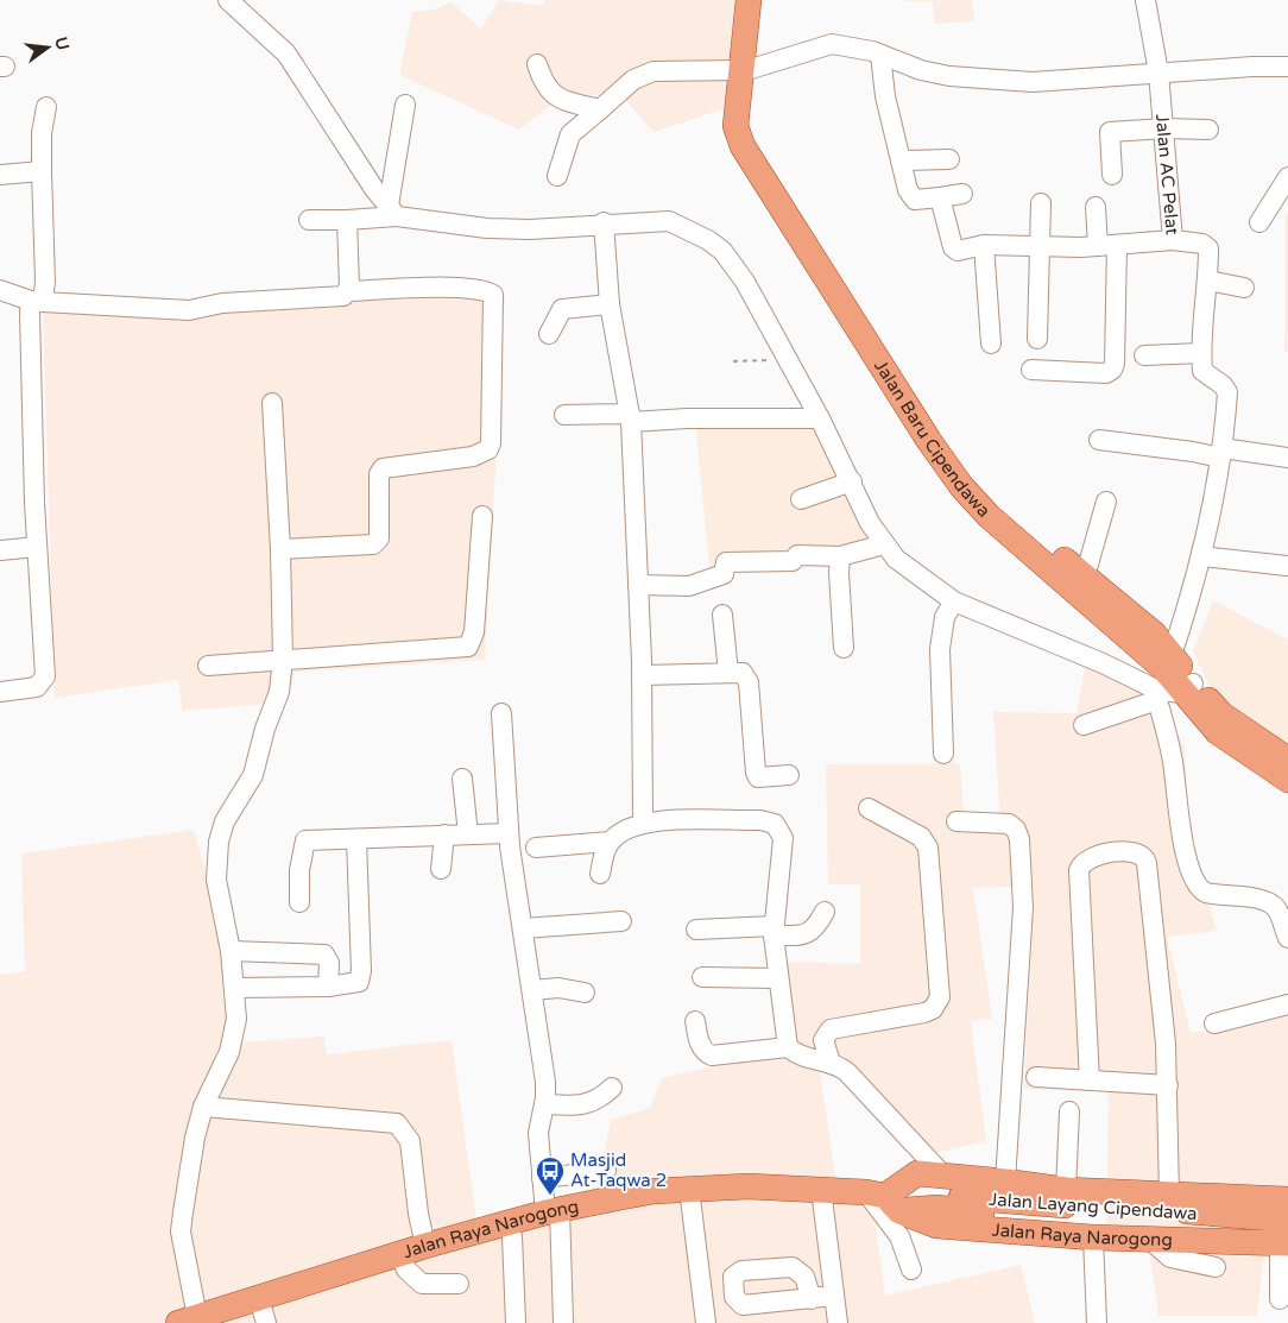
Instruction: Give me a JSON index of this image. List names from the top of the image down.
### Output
{
  "streets": {
    "main road": ["Jalan Baru Cipendawa", "Jalan Layang Cipendawa", "Jalan Raya Narogong"],
    "street": ["Jalan AC Pelat"]
  },
  "crossings": [
    ["Jalan Layang Cipendawa", "Jalan Raya Narogong"]
  ],
  "places": {
    "bus stop": ["Masjid At-Taqwa 2"]
  },
  "north": "right"
}
